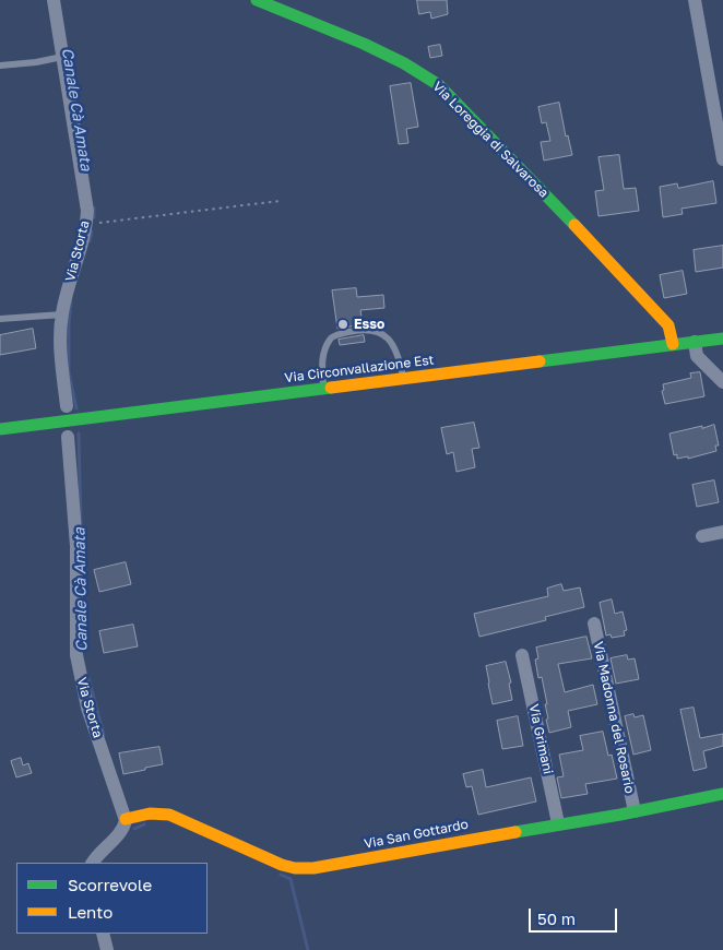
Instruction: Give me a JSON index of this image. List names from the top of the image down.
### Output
{
  "streets": {
    "street": [
      "Via Loreggia di Salvarosa",
      "Via Storta",
      "Via Circonvallazione Est",
      "Via Madonna del Rosario",
      "Via Grimani",
      "Via San Gottardo"
    ]
  },
  "crossings": [
    ["Via Loreggia di Salvarosa", "Via Circonvallazione Est"],
    ["Via Storta", "Via San Gottardo"],
    ["Via Madonna del Rosario", "Via San Gottardo"],
    ["Via Grimani", "Via San Gottardo"]
  ],
  "water": ["Canale Cà Amata"],
  "places": ["Esso"],
  "legend": ["Scorrevole", "Lento"],
  "scale_bar": "50 m"
}
